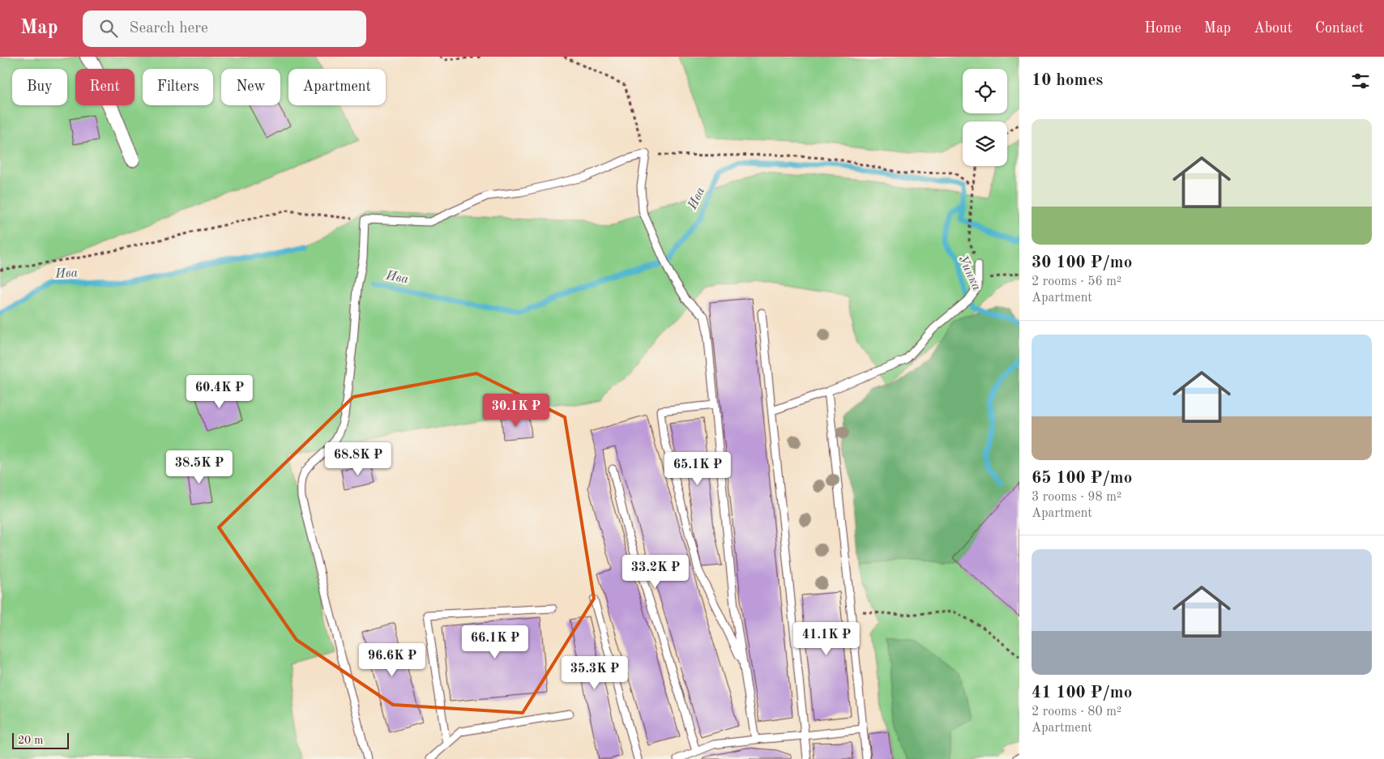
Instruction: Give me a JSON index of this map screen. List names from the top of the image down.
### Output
{
  "water": ["Ива", "Уинка"],
  "scale_bar": "20 m",
  "page": {
    "header": "Map",
    "search": "Search here",
    "nav": [
      "Home",
      "Map",
      "About",
      "Contact"
    ],
    "heading": "10 homes",
    "chip": [
      "Buy",
      "Rent",
      "Filters",
      "New",
      "Apartment"
    ],
    "list": [
      {
        "name": "30 100 ₽/mo",
        "note": "2 rooms · 56 m² · Apartment"
      },
      {
        "name": "65 100 ₽/mo",
        "note": "3 rooms · 98 m² · Apartment"
      },
      {
        "name": "41 100 ₽/mo",
        "note": "2 rooms · 80 m² · Apartment"
      }
    ],
    "price": [
      "60.4K ₽",
      "30.1K ₽",
      "68.8K ₽",
      "38.5K ₽",
      "65.1K ₽",
      "33.2K ₽",
      "41.1K ₽",
      "66.1K ₽",
      "96.6K ₽",
      "35.3K ₽"
    ],
    "scale": "20 m"
  }
}
